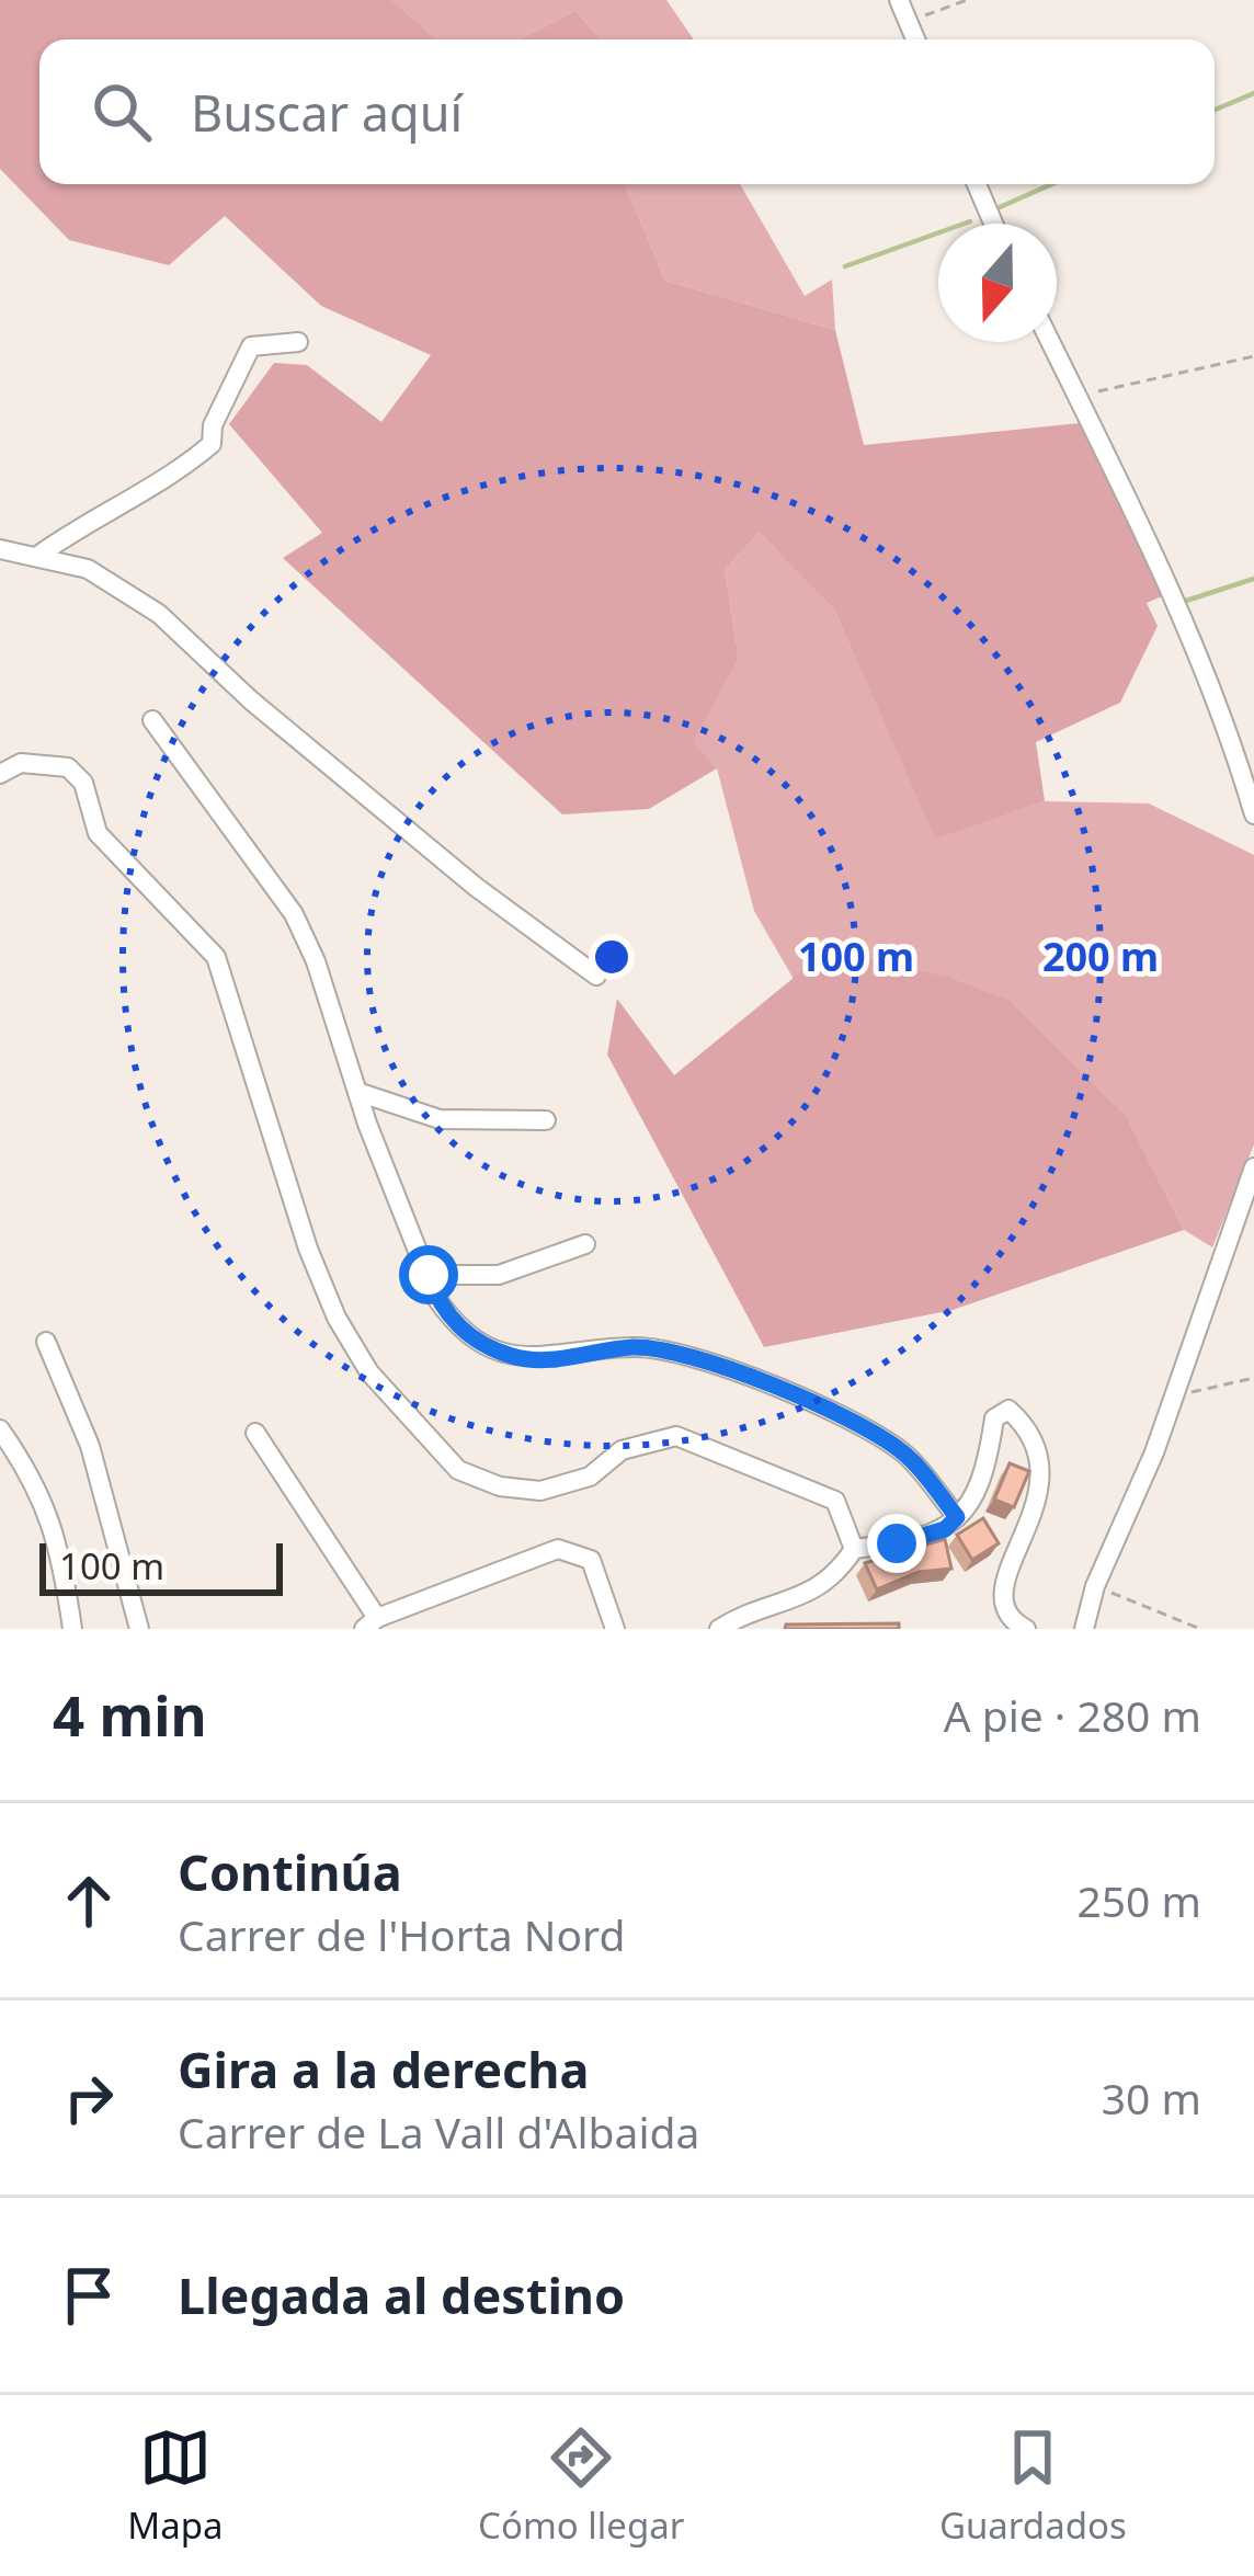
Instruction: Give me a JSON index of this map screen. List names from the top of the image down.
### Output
{
  "scale_bar": "100 m",
  "north": "bottom",
  "page": {
    "search": "Buscar aquí",
    "scale": "100 m",
    "heading": ["4 min", "A pie · 280 m"],
    "list": [
      ["Continúa", "Carrer de l'Horta Nord", "250 m"],
      ["Gira a la derecha", "Carrer de La Vall d'Albaida", "30 m"],
      "Llegada al destino"
    ],
    "nav": ["Mapa", "Cómo llegar", "Guardados"]
  },
  "rings": ["100 m", "200 m"]
}
